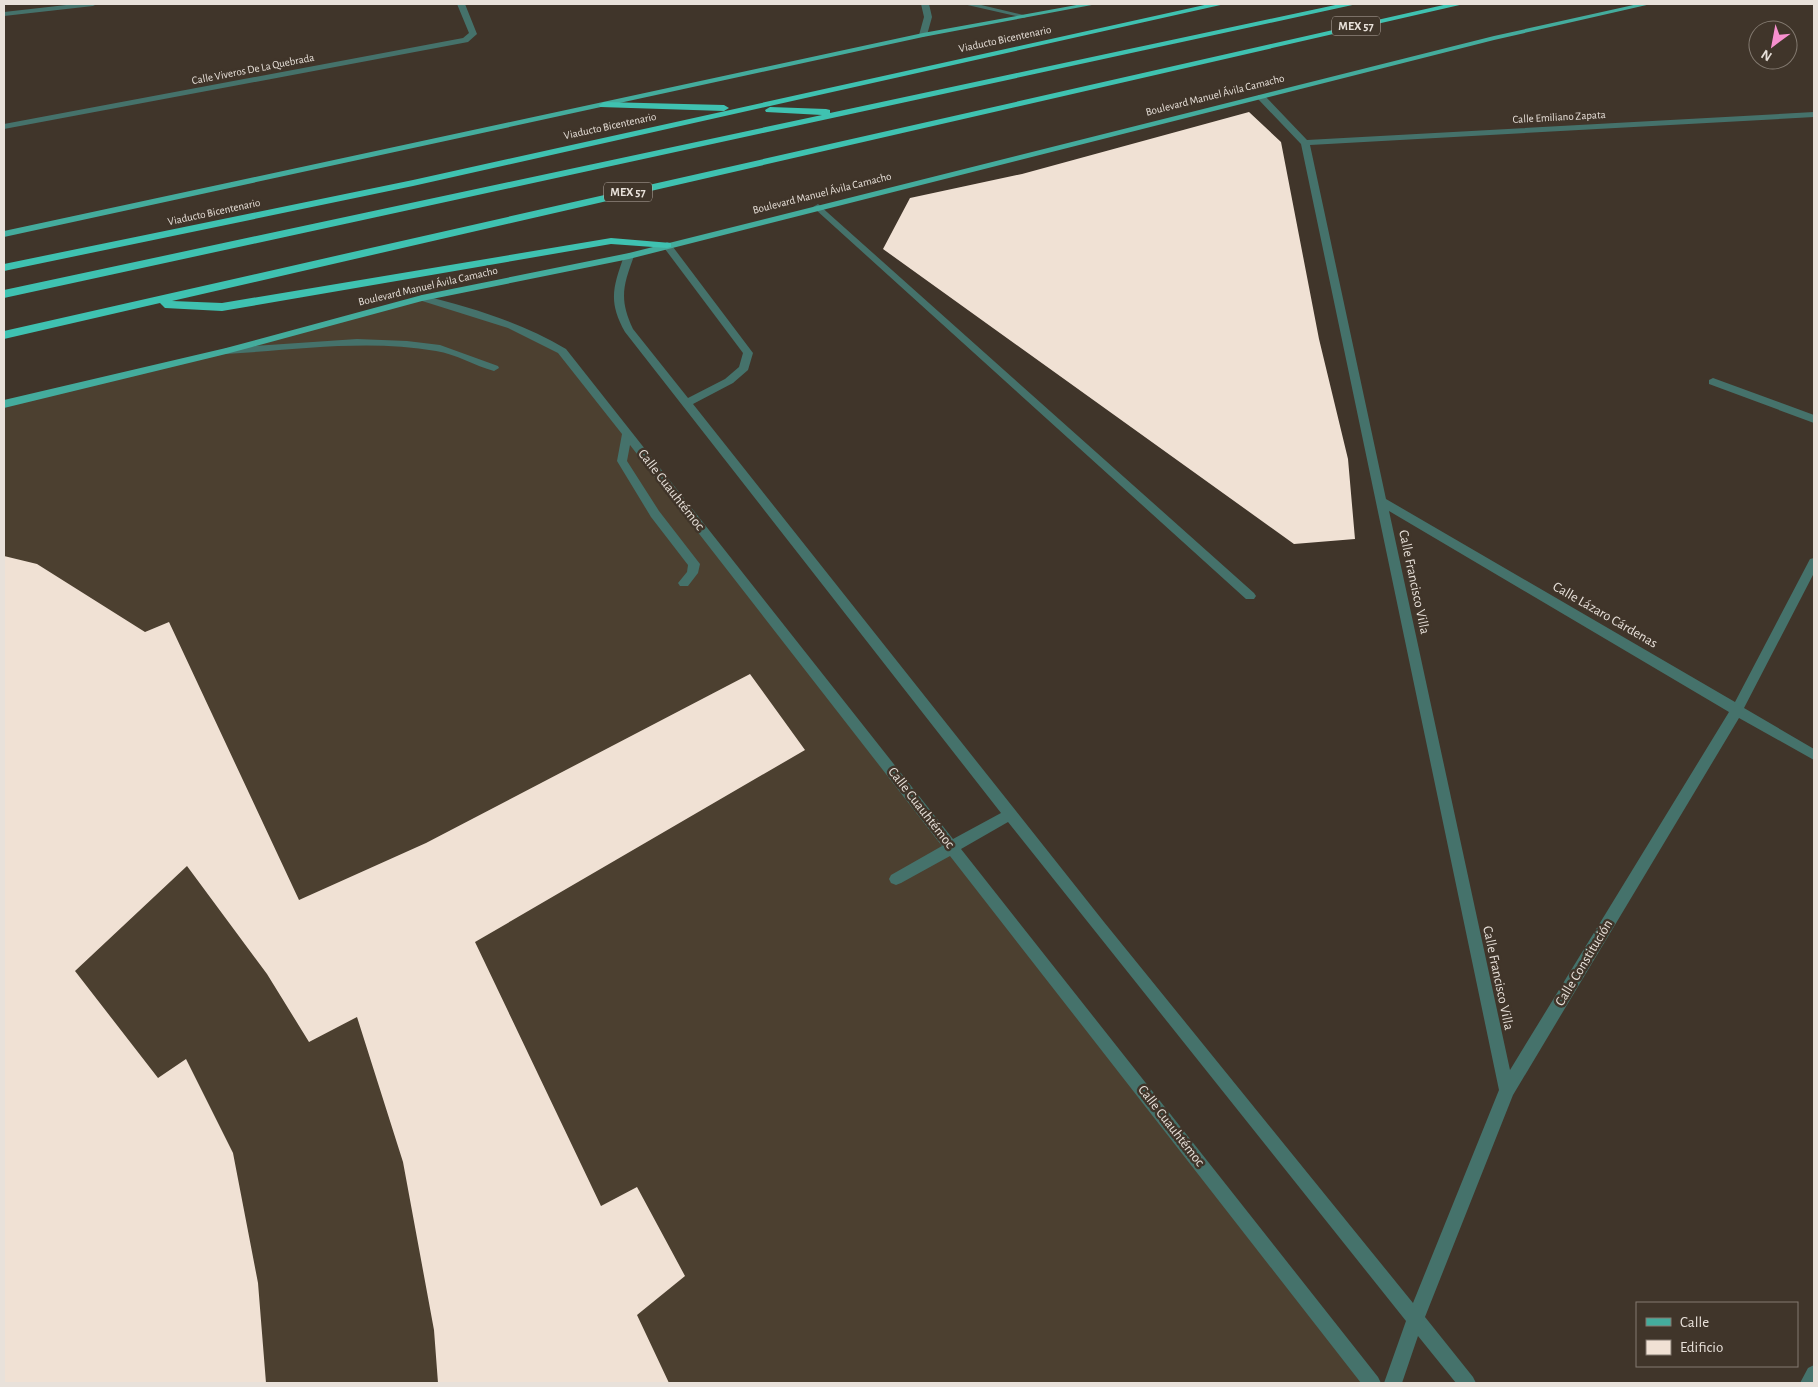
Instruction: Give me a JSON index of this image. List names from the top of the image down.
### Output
{
  "streets": {
    "highway": ["MEX 57", "Viaducto Bicentenario"],
    "main road": ["Boulevard Manuel Ávila Camacho"],
    "street": [
      "Calle Viveros De La Quebrada",
      "Calle Emiliano Zapata",
      "Calle Cuauhtémoc",
      "Calle Francisco Villa",
      "Calle Lázaro Cárdenas",
      "Calle Constitución"
    ]
  },
  "crossings": [
    ["Boulevard Manuel Ávila Camacho", "Calle Cuauhtémoc"],
    ["Calle Emiliano Zapata", "Calle Francisco Villa"],
    ["Calle Francisco Villa", "Calle Lázaro Cárdenas"],
    ["Calle Francisco Villa", "Calle Constitución"],
    ["Calle Lázaro Cárdenas", "Calle Constitución"]
  ],
  "legend": ["Calle", "Edificio"],
  "north": "bottom left"
}
